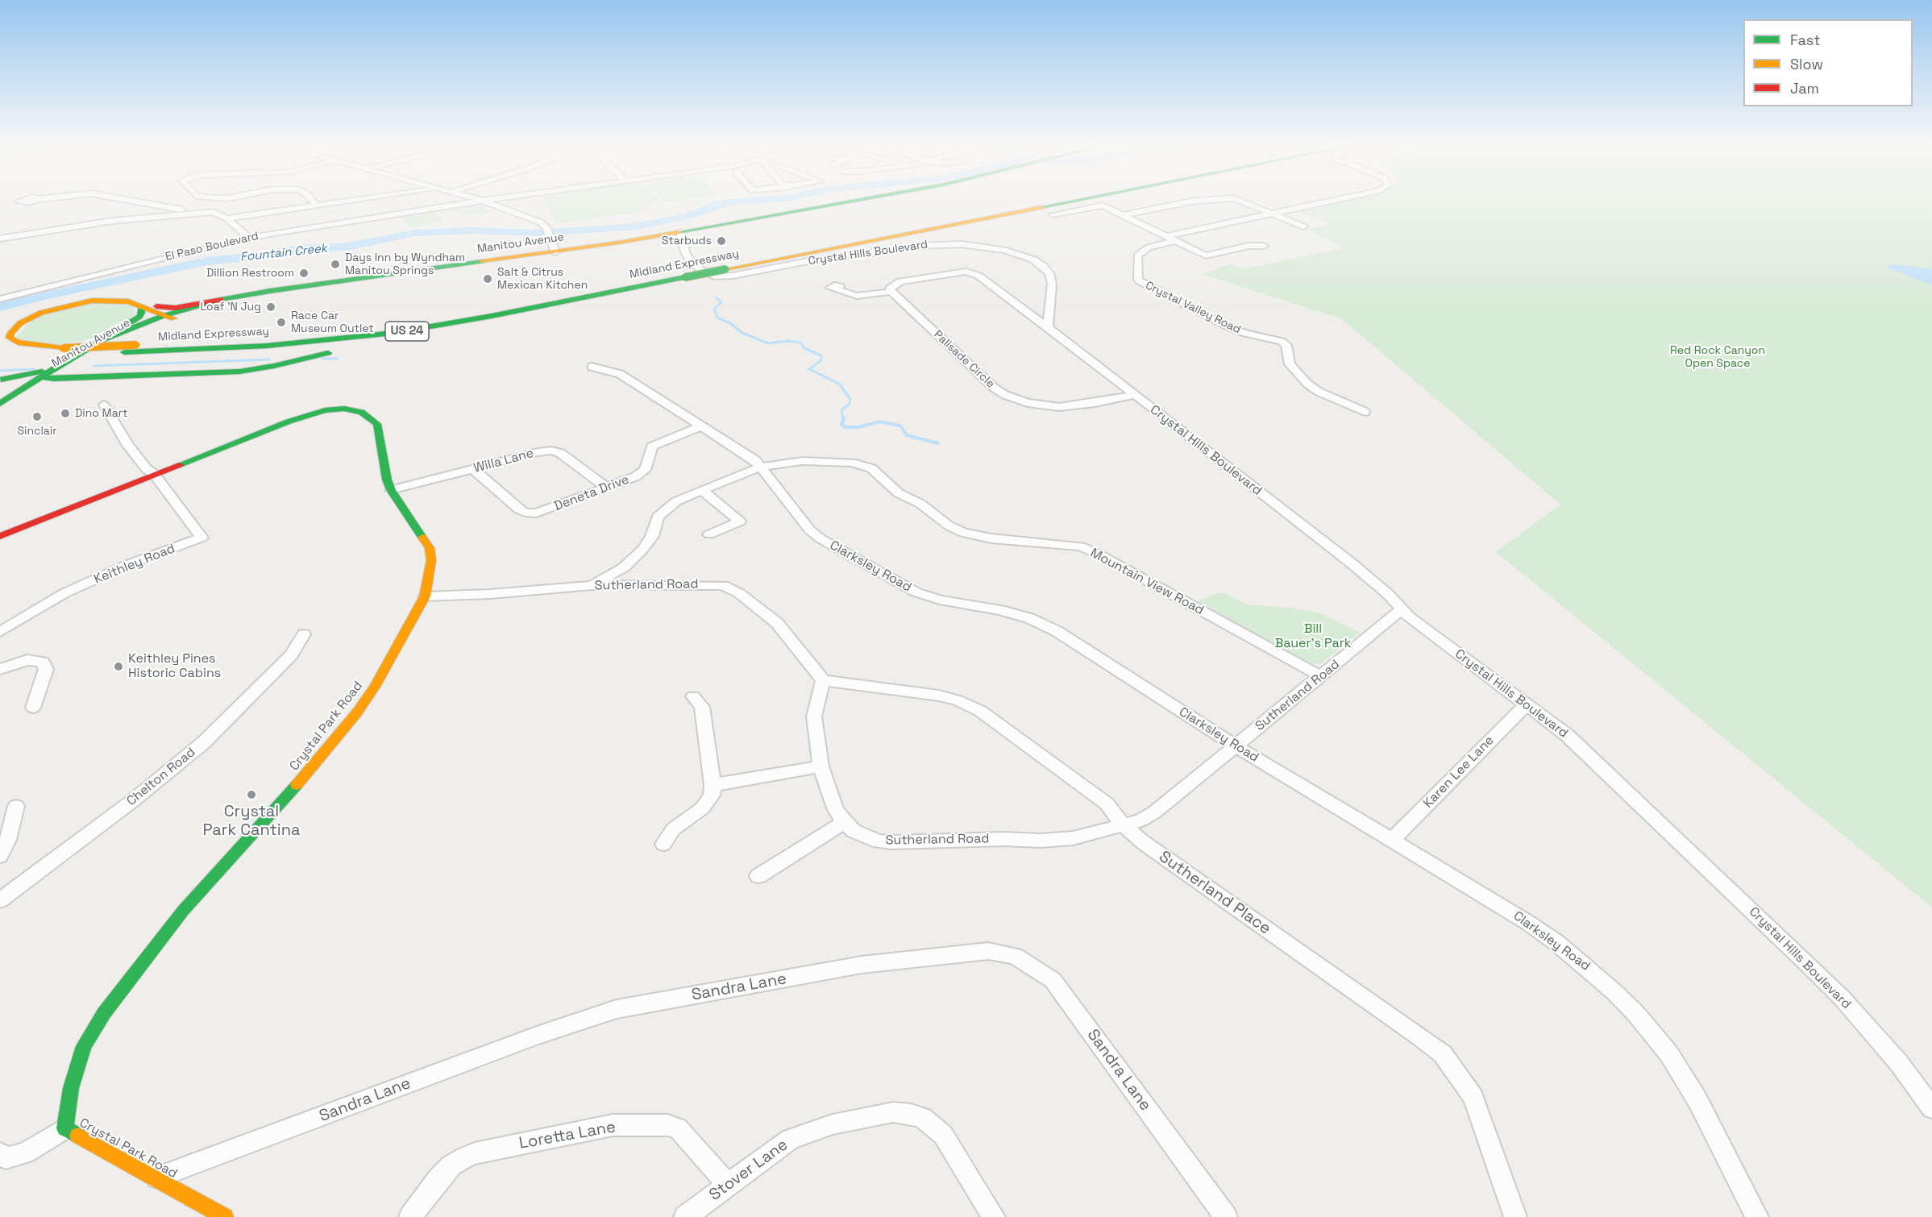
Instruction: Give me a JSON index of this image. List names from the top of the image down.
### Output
{
  "streets": {
    "main road": [
      "Manitou Avenue",
      "Midland Expressway",
      "US 24",
      "Crystal Park Road"
    ],
    "street": [
      "El Paso Boulevard",
      "Crystal Hills Boulevard",
      "Crystal Valley Road",
      "Palisade Circle",
      "Willa Lane",
      "Deneta Drive",
      "Keithley Road",
      "Clarksley Road",
      "Mountain View Road",
      "Sutherland Road",
      "Karen Lee Lane",
      "Chelton Road",
      "Sutherland Place",
      "Sandra Lane",
      "Loretta Lane",
      "Stover Lane"
    ]
  },
  "crossings": [
    ["Manitou Avenue", "Crystal Hills Boulevard"],
    ["Crystal Hills Boulevard", "Palisade Circle"],
    ["Crystal Hills Boulevard", "Sutherland Road"],
    ["Crystal Hills Boulevard", "Karen Lee Lane"],
    ["Willa Lane", "Deneta Drive"],
    ["Willa Lane", "Crystal Park Road"],
    ["Deneta Drive", "Clarksley Road"],
    ["Keithley Road", "Crystal Park Road"],
    ["Clarksley Road", "Mountain View Road"],
    ["Clarksley Road", "Sutherland Road"],
    ["Clarksley Road", "Karen Lee Lane"],
    ["Mountain View Road", "Sutherland Road"],
    ["Sutherland Road", "Crystal Park Road"],
    ["Sutherland Road", "Sutherland Place"],
    ["Crystal Park Road", "Sandra Lane"],
    ["Loretta Lane", "Stover Lane"]
  ],
  "water": ["Fountain Creek"],
  "parks": ["Red Rock Canyon Open Space", "Bill Bauer's Park"],
  "places": [
    "Starbuds",
    "Days Inn by Wyndham Manitou Springs",
    "Dillion Restroom",
    "Salt & Citrus Mexican Kitchen",
    "Loaf 'N Jug",
    "Race Car Museum Outlet",
    "Dino Mart",
    "Sinclair",
    "Keithley Pines Historic Cabins",
    "Crystal Park Cantina"
  ],
  "legend": ["Fast", "Slow", "Jam"]
}
